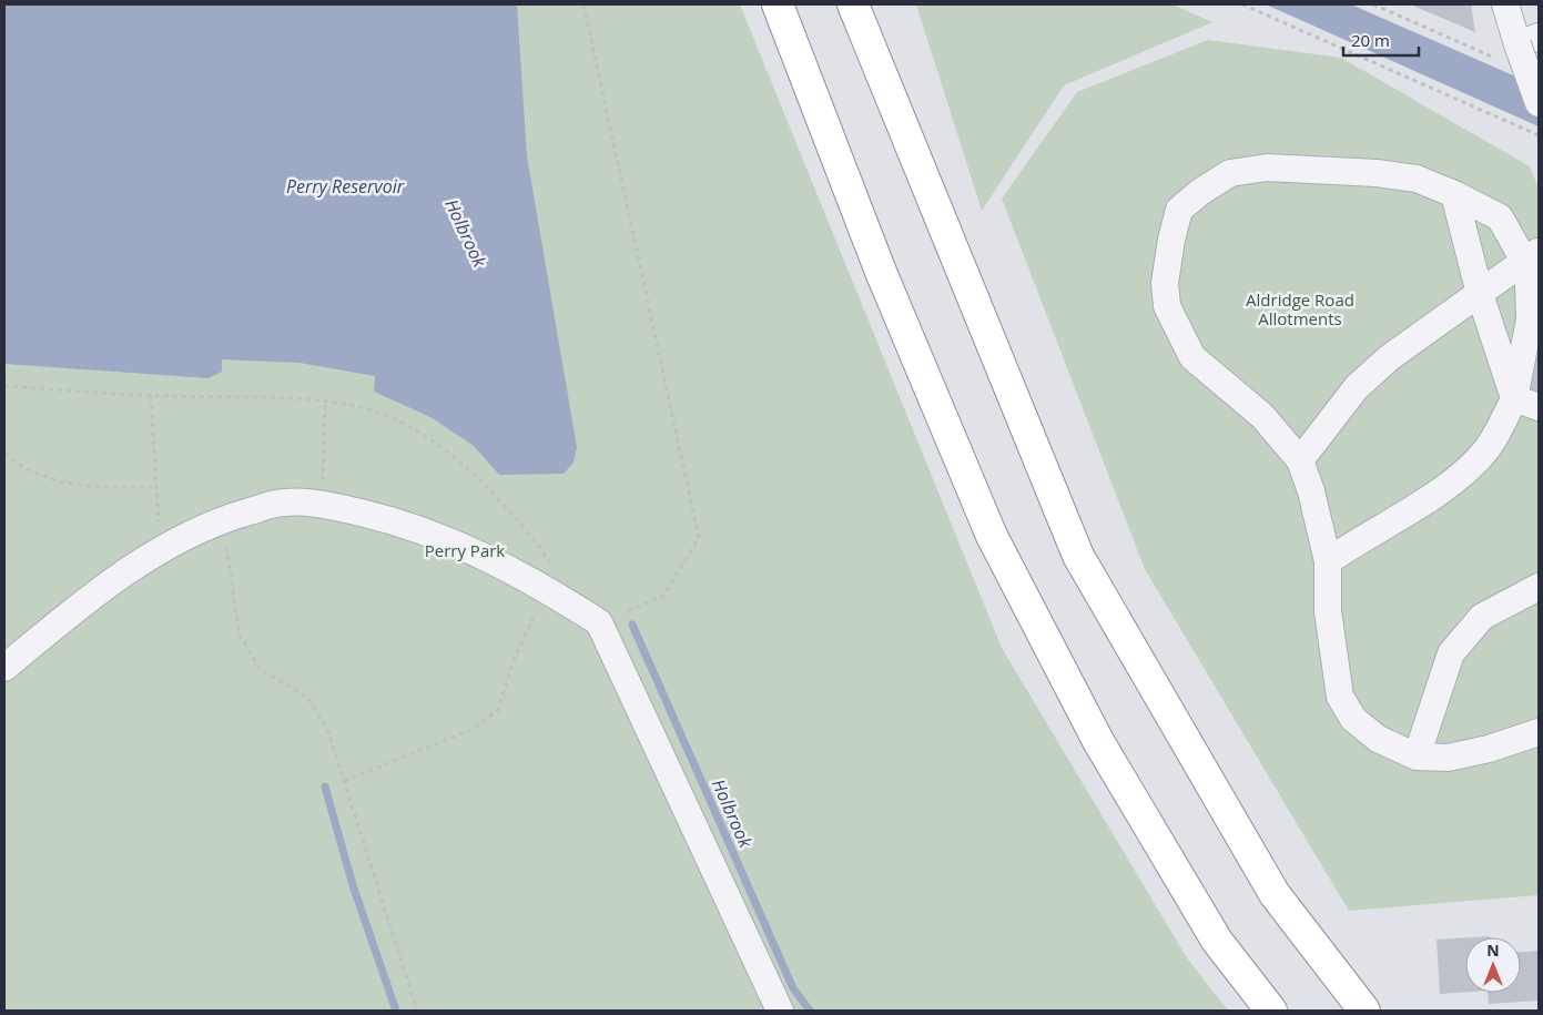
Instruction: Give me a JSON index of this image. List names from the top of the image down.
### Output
{
  "water": ["Perry Reservoir", "Holbrook"],
  "parks": ["Aldridge Road Allotments", "Perry Park"],
  "scale_bar": "20 m",
  "north": "top"
}
